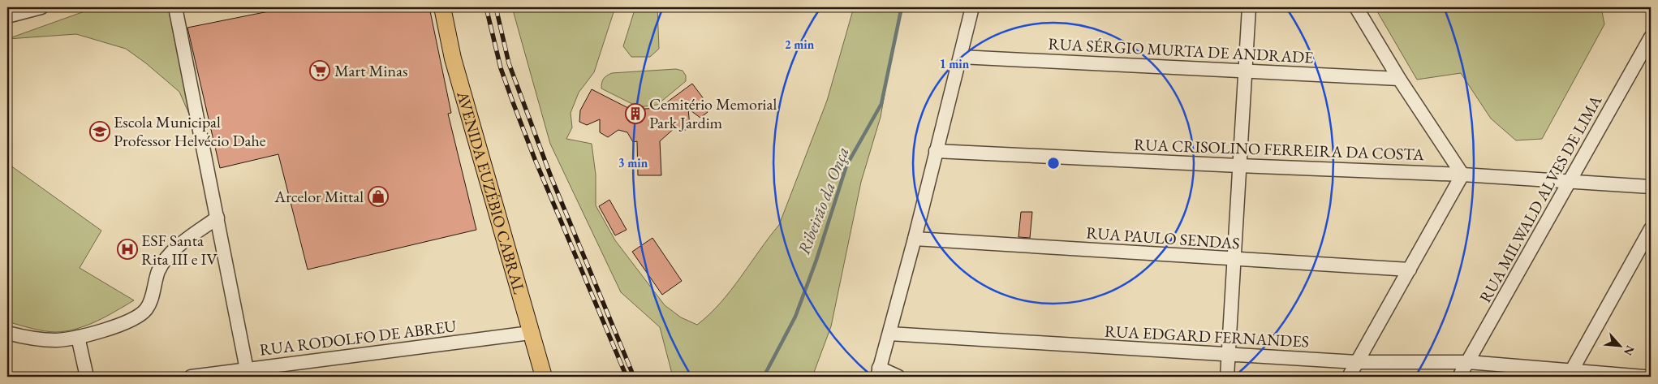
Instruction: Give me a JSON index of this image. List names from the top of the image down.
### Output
{
  "streets": {
    "main road": ["AVENIDA EUZÉBIO CABRAL"],
    "street": [
      "RUA SÉRGIO MURTA DE ANDRADE",
      "RUA CRISOLINO FERREIRA DA COSTA",
      "RUA MILWALD ALVES DE LIMA",
      "RUA PAULO SENDAS",
      "RUA EDGARD FERNANDES",
      "RUA RODOLFO DE ABREU"
    ]
  },
  "crossings": [
    ["RUA CRISOLINO FERREIRA DA COSTA", "RUA MILWALD ALVES DE LIMA"],
    ["AVENIDA EUZÉBIO CABRAL", "RUA RODOLFO DE ABREU"],
    ["RUA MILWALD ALVES DE LIMA", "RUA EDGARD FERNANDES"]
  ],
  "water": ["Ribeirão da Onça"],
  "places": {
    "supermarket": ["Mart Minas"],
    "building": ["Cemitério Memorial Park Jardim"],
    "school or university": ["Escola Municipal Professor Helvécio Dahe"],
    "shop": ["Arcelor Mittal"],
    "hospital": ["ESF Santa Rita III e IV"]
  },
  "north": "bottom right",
  "rings": ["2 min", "1 min", "3 min"]
}
